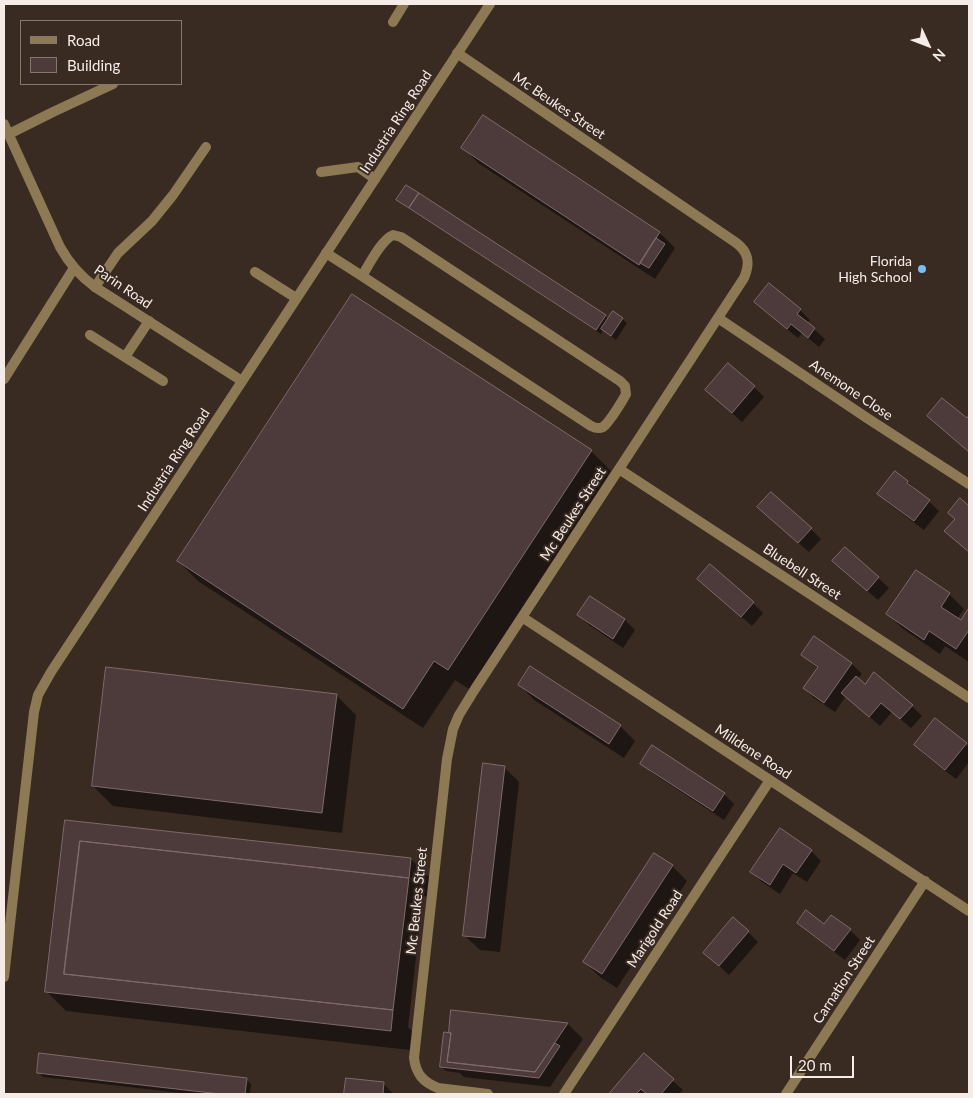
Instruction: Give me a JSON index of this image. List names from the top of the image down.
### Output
{
  "streets": {
    "street": [
      "Mc Beukes Street",
      "Industria Ring Road",
      "Parin Road",
      "Anemone Close",
      "Bluebell Street",
      "Milldene Road",
      "Marigold Road",
      "Carnation Street"
    ]
  },
  "crossings": [
    ["Mc Beukes Street", "Industria Ring Road"],
    ["Mc Beukes Street", "Anemone Close"],
    ["Mc Beukes Street", "Bluebell Street"],
    ["Mc Beukes Street", "Milldene Road"],
    ["Industria Ring Road", "Parin Road"],
    ["Milldene Road", "Marigold Road"],
    ["Milldene Road", "Carnation Street"]
  ],
  "places": ["Florida High School"],
  "legend": ["Road", "Building"],
  "scale_bar": "20 m",
  "north": "bottom right"
}
